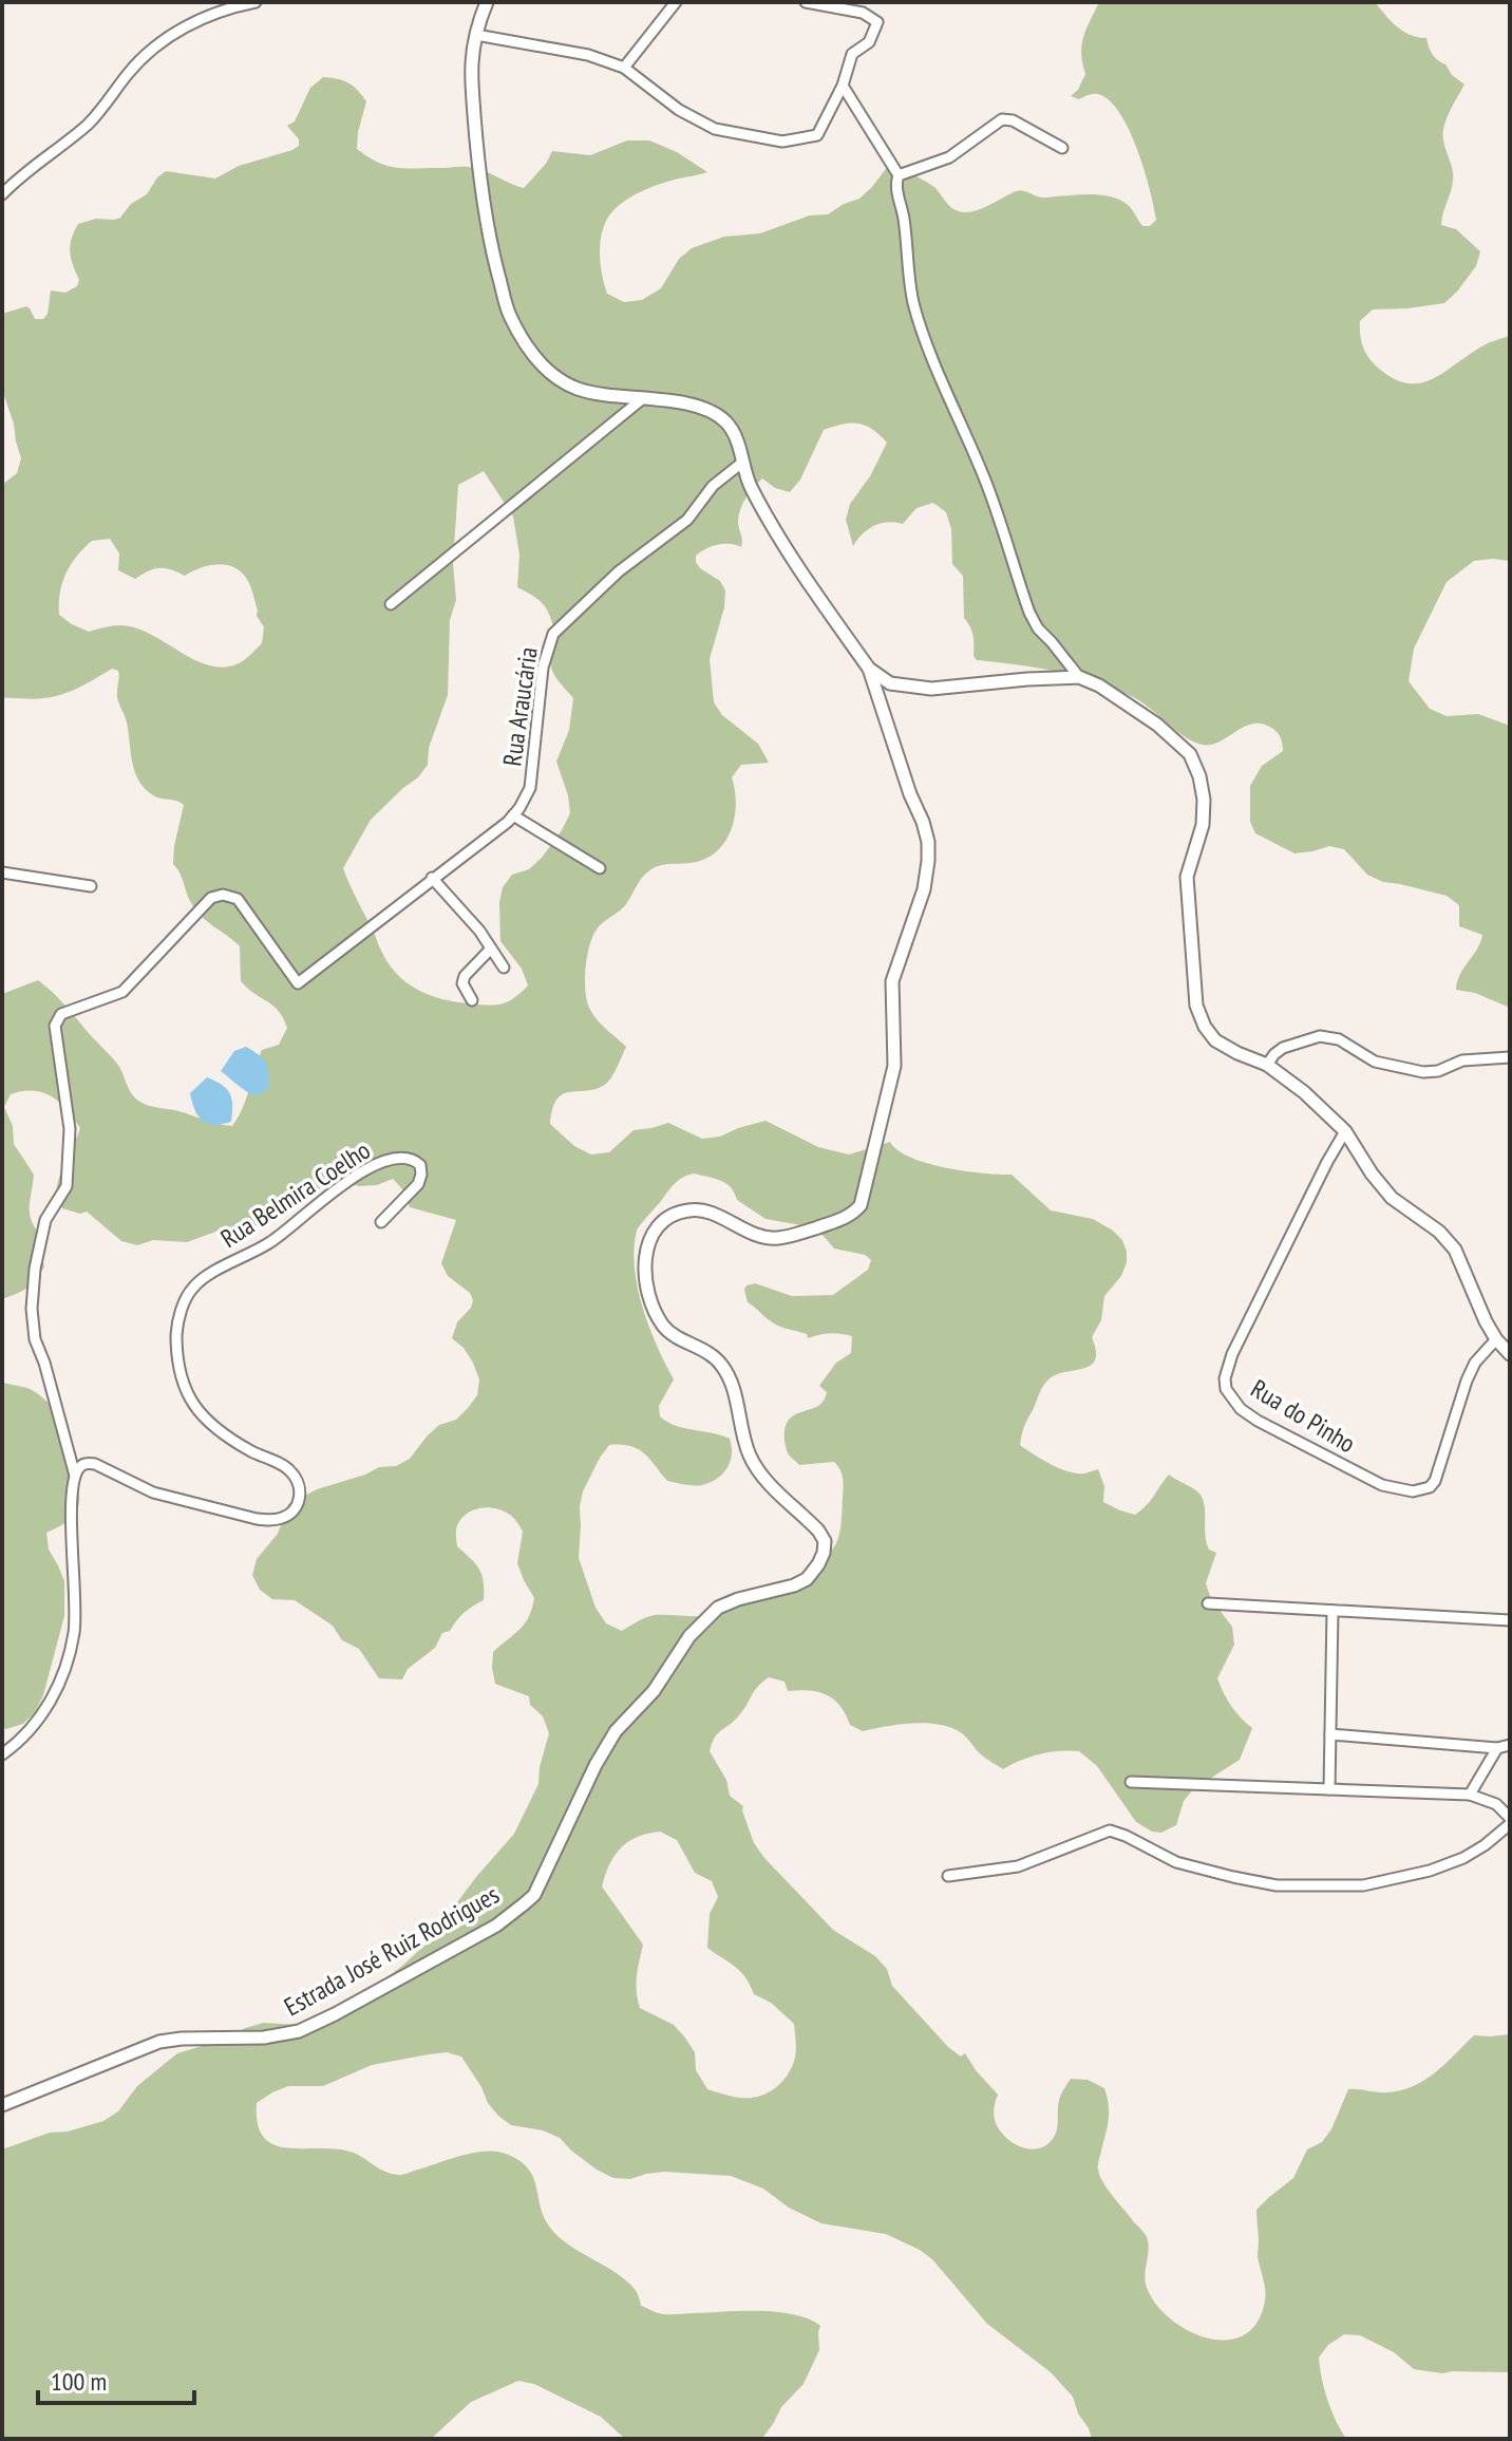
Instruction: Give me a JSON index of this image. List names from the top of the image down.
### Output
{
  "streets": {
    "street": [
      "Rua Araucária",
      "Rua Belmira Coelho",
      "Rua do Pinho",
      "Estrada José Ruiz Rodrigues"
    ]
  },
  "crossings": [
    ["Rua Araucária", "Rua Belmira Coelho"]
  ],
  "scale_bar": "100 m"
}
